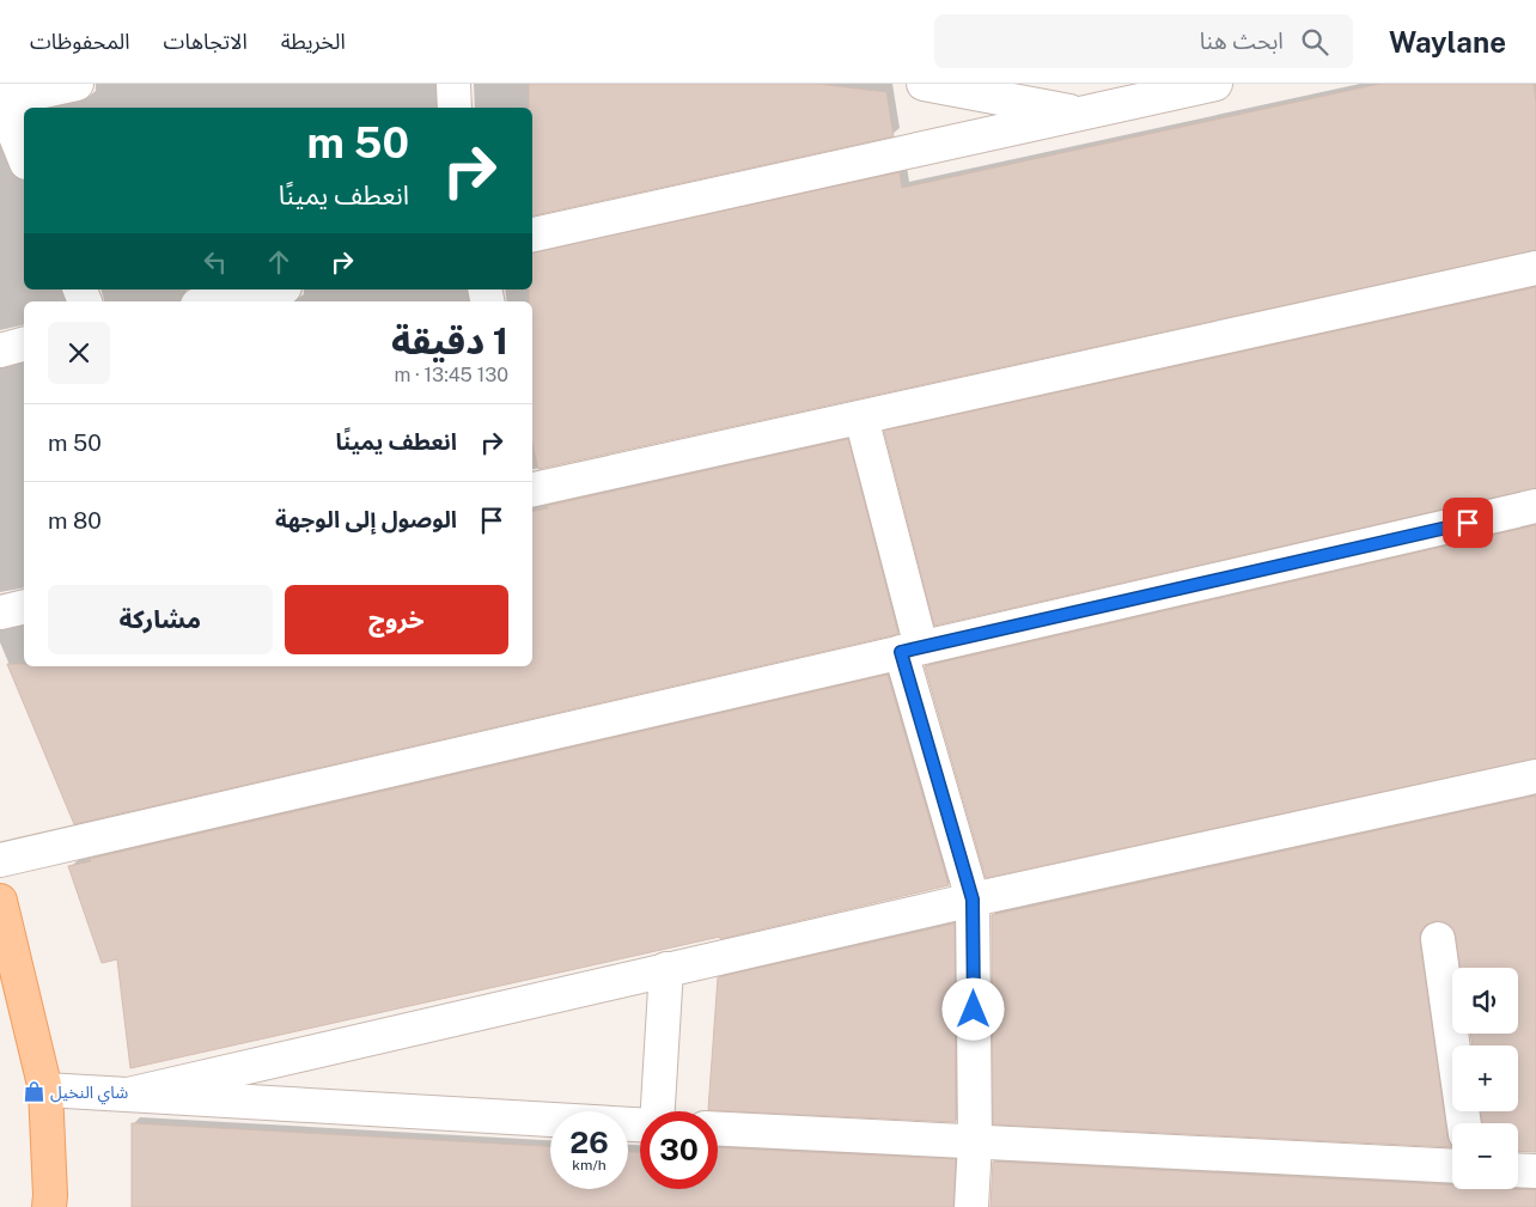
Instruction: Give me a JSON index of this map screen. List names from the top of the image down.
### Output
{
  "places": {
    "shop": ["شاي النخيل"]
  },
  "page": {
    "header": "Waylane",
    "search": "ابحث هنا",
    "nav": ["الخريطة", "الاتجاهات", "المحفوظات"],
    "turn": ["50 m", "انعطف يمينًا"],
    "heading": ["1 دقيقة", "130 m · 13:45"],
    "list": [
      {
        "name": "انعطف يمينًا",
        "value": "50 m"
      },
      {
        "name": "الوصول إلى الوجهة",
        "value": "80 m"
      }
    ],
    "buttons": ["خروج", "مشاركة"],
    "map_buttons": ["+", "−"],
    "speed": "26 km/h",
    "limit": "30"
  }
}
